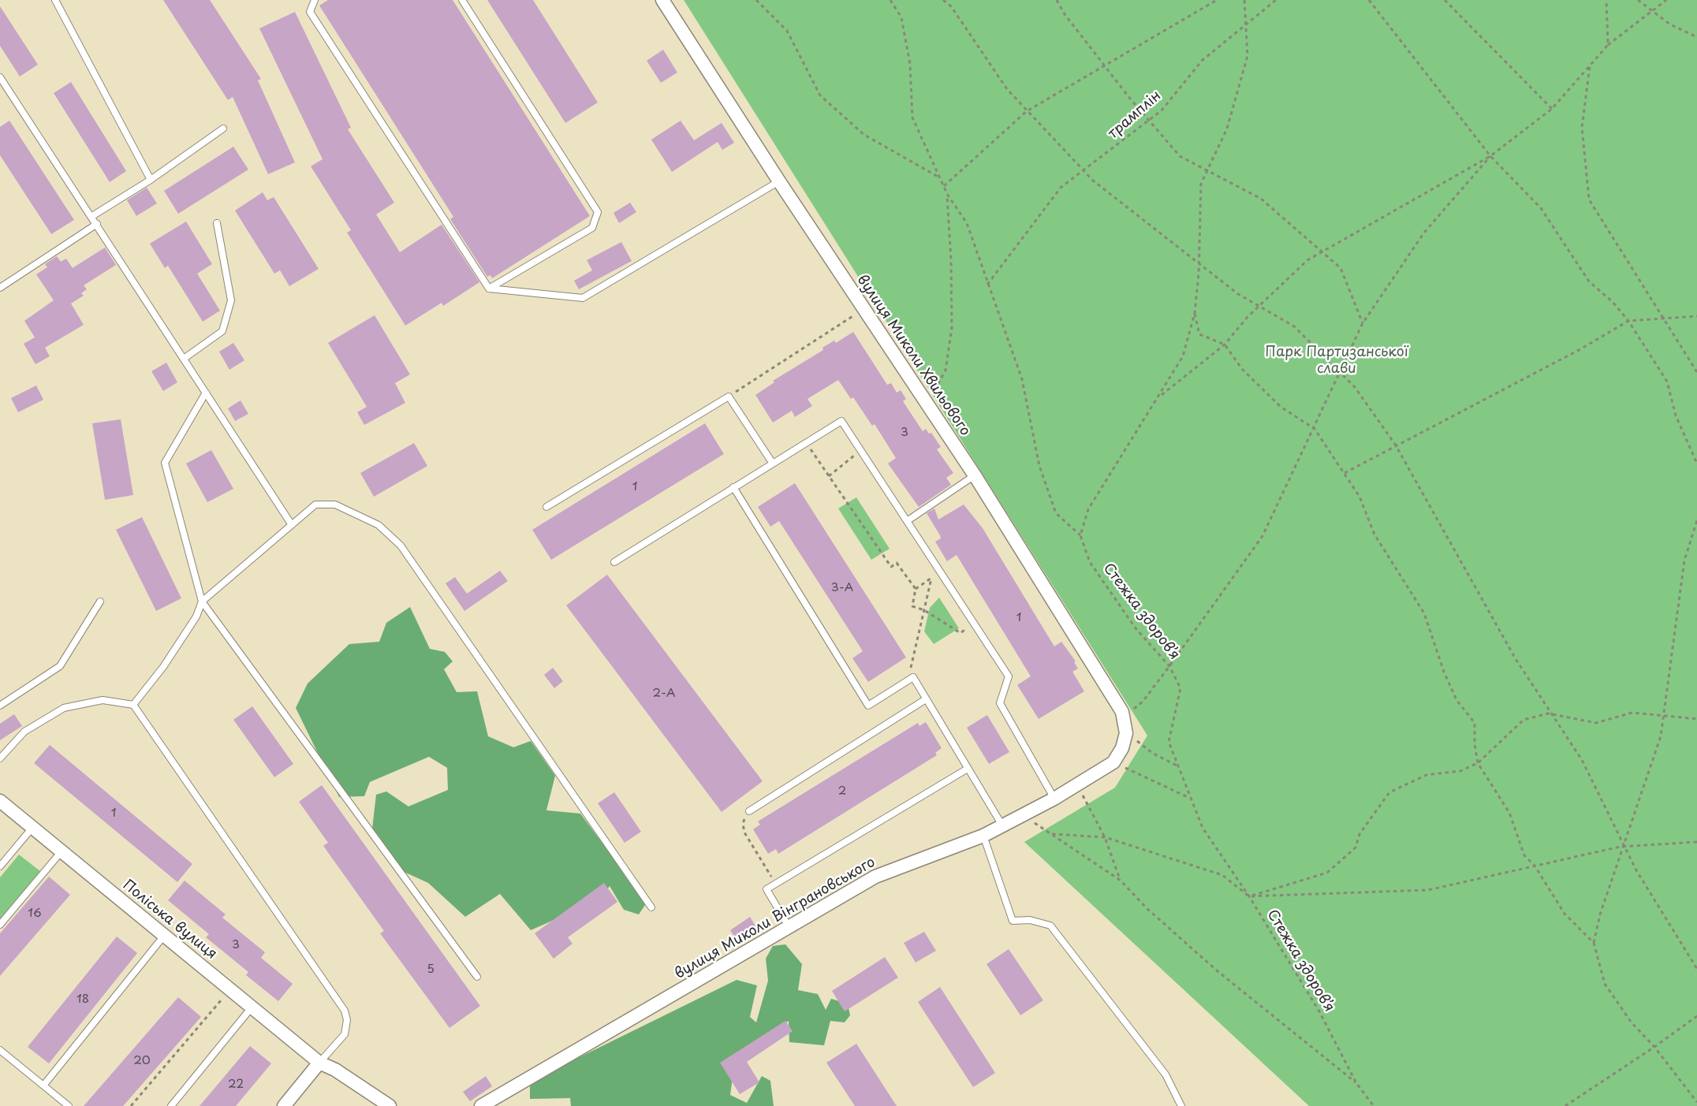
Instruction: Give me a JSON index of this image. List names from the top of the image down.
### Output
{
  "streets": {
    "street": ["вулиця Миколи Хвильового", "вулиця Миколи Вінграновського", "Поліська вулиця"],
    "path": ["трамплін", "Стежка здоров’я"]
  },
  "parks": ["Парк Партизанської слави"],
  "house_numbers": [
    "3",
    "1",
    "3-А",
    "1",
    "2-А",
    "2",
    "1",
    "16",
    "3",
    "5",
    "18",
    "20",
    "22"
  ]
}
